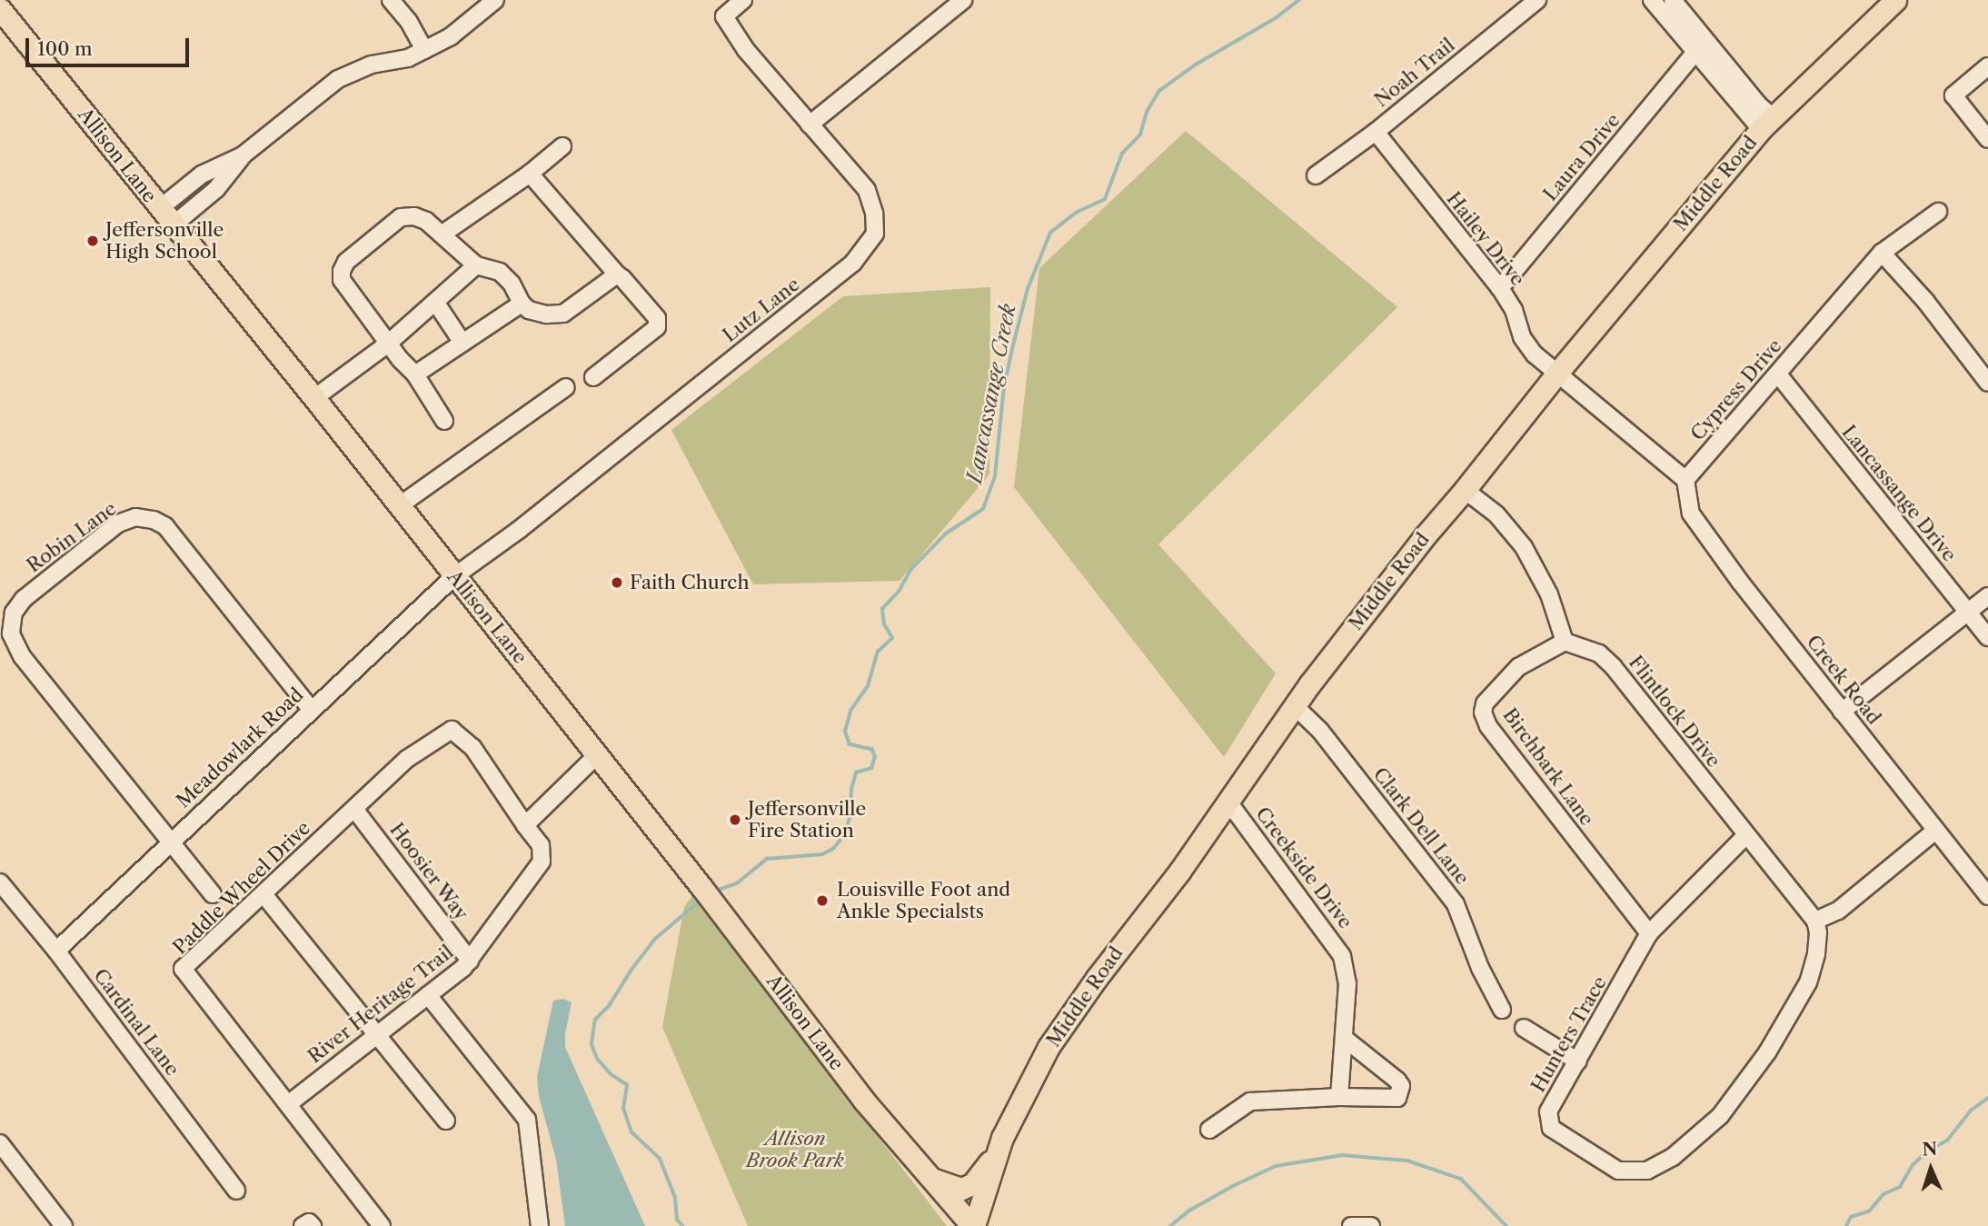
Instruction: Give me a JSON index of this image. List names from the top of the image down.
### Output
{
  "streets": {
    "main road": ["Allison Lane", "Middle Road"],
    "street": [
      "Noah Trail",
      "Laura Drive",
      "Hailey Drive",
      "Lutz Lane",
      "Cypress Drive",
      "Lancassange Drive",
      "Robin Lane",
      "Creek Road",
      "Flintlock Drive",
      "Meadowlark Road",
      "Birchbark Lane",
      "Clark Dell Lane",
      "Creekside Drive",
      "Hoosier Way",
      "Paddle Wheel Drive",
      "River Heritage Trail",
      "Cardinal Lane",
      "Hunters Trace"
    ]
  },
  "crossings": [
    ["Noah Trail", "Hailey Drive"],
    ["Allison Lane", "Middle Road"],
    ["Allison Lane", "Lutz Lane"],
    ["Allison Lane", "Meadowlark Road"],
    ["Laura Drive", "Hailey Drive"],
    ["Middle Road", "Hailey Drive"],
    ["Middle Road", "Clark Dell Lane"],
    ["Middle Road", "Creekside Drive"],
    ["Lutz Lane", "Meadowlark Road"],
    ["Cypress Drive", "Lancassange Drive"],
    ["Cypress Drive", "Creek Road"],
    ["Robin Lane", "Meadowlark Road"],
    ["Flintlock Drive", "Birchbark Lane"],
    ["Flintlock Drive", "Hunters Trace"],
    ["Meadowlark Road", "Cardinal Lane"],
    ["Birchbark Lane", "Hunters Trace"],
    ["Hoosier Way", "Paddle Wheel Drive"],
    ["Hoosier Way", "River Heritage Trail"],
    ["Paddle Wheel Drive", "River Heritage Trail"]
  ],
  "water": ["Lancassange Creek"],
  "parks": ["Allison Brook Park"],
  "places": [
    "Jeffersonville High School",
    "Faith Church",
    "Jeffersonville Fire Station",
    "Louisville Foot and Ankle Specialsts"
  ],
  "scale_bar": "100 m",
  "north": "top"
}
